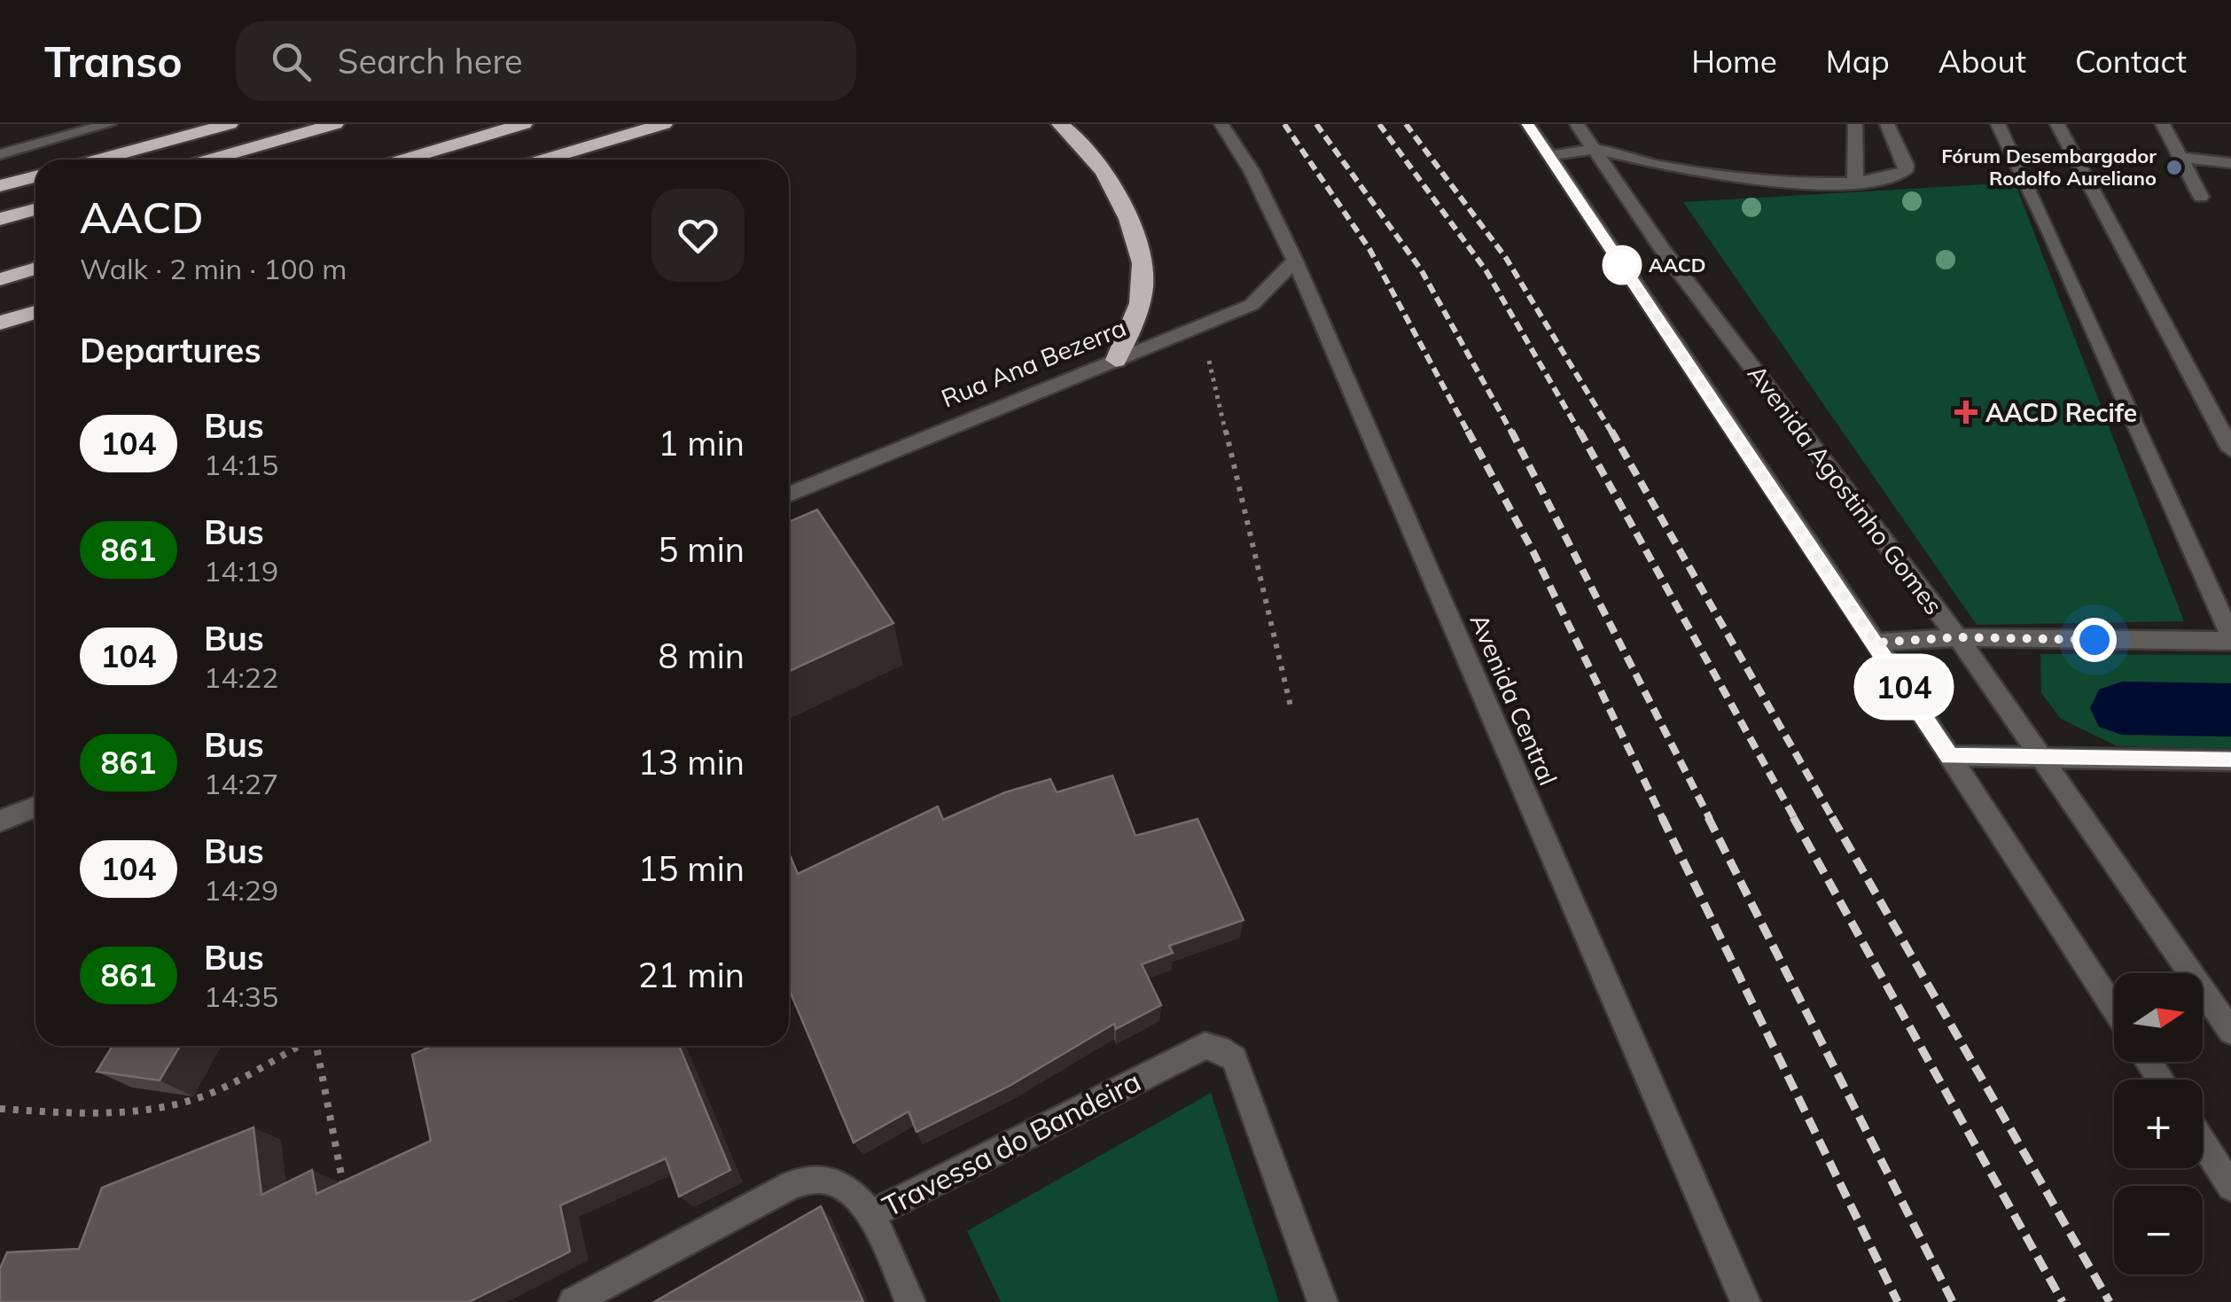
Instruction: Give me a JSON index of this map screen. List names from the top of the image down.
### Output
{
  "streets": {
    "street": [
      "Rua Ana Bezerra",
      "Avenida Agostinho Gomes",
      "Avenida Central",
      "Travessa do Bandeira"
    ]
  },
  "crossings": [
    ["Rua Ana Bezerra", "Avenida Central"]
  ],
  "places": {
    "other": ["Fórum Desembargador Rodolfo Aureliano", "AACD"],
    "health": ["AACD Recife"]
  },
  "lines": ["bus line 104"],
  "north": "right",
  "page": {
    "header": "Transo",
    "search": "Search here",
    "nav": [
      "Home",
      "Map",
      "About",
      "Contact"
    ],
    "on_map": "104",
    "heading": [
      ["AACD", "Walk · 2 min · 100 m"],
      "Departures"
    ],
    "list": [
      {
        "mark": "104",
        "name": "Bus",
        "note": "14:15",
        "value": "1 min"
      },
      {
        "mark": "861",
        "name": "Bus",
        "note": "14:19",
        "value": "5 min"
      },
      {
        "mark": "104",
        "name": "Bus",
        "note": "14:22",
        "value": "8 min"
      },
      {
        "mark": "861",
        "name": "Bus",
        "note": "14:27",
        "value": "13 min"
      },
      {
        "mark": "104",
        "name": "Bus",
        "note": "14:29",
        "value": "15 min"
      },
      {
        "mark": "861",
        "name": "Bus",
        "note": "14:35",
        "value": "21 min"
      }
    ],
    "map_buttons": ["+", "−"]
  }
}
